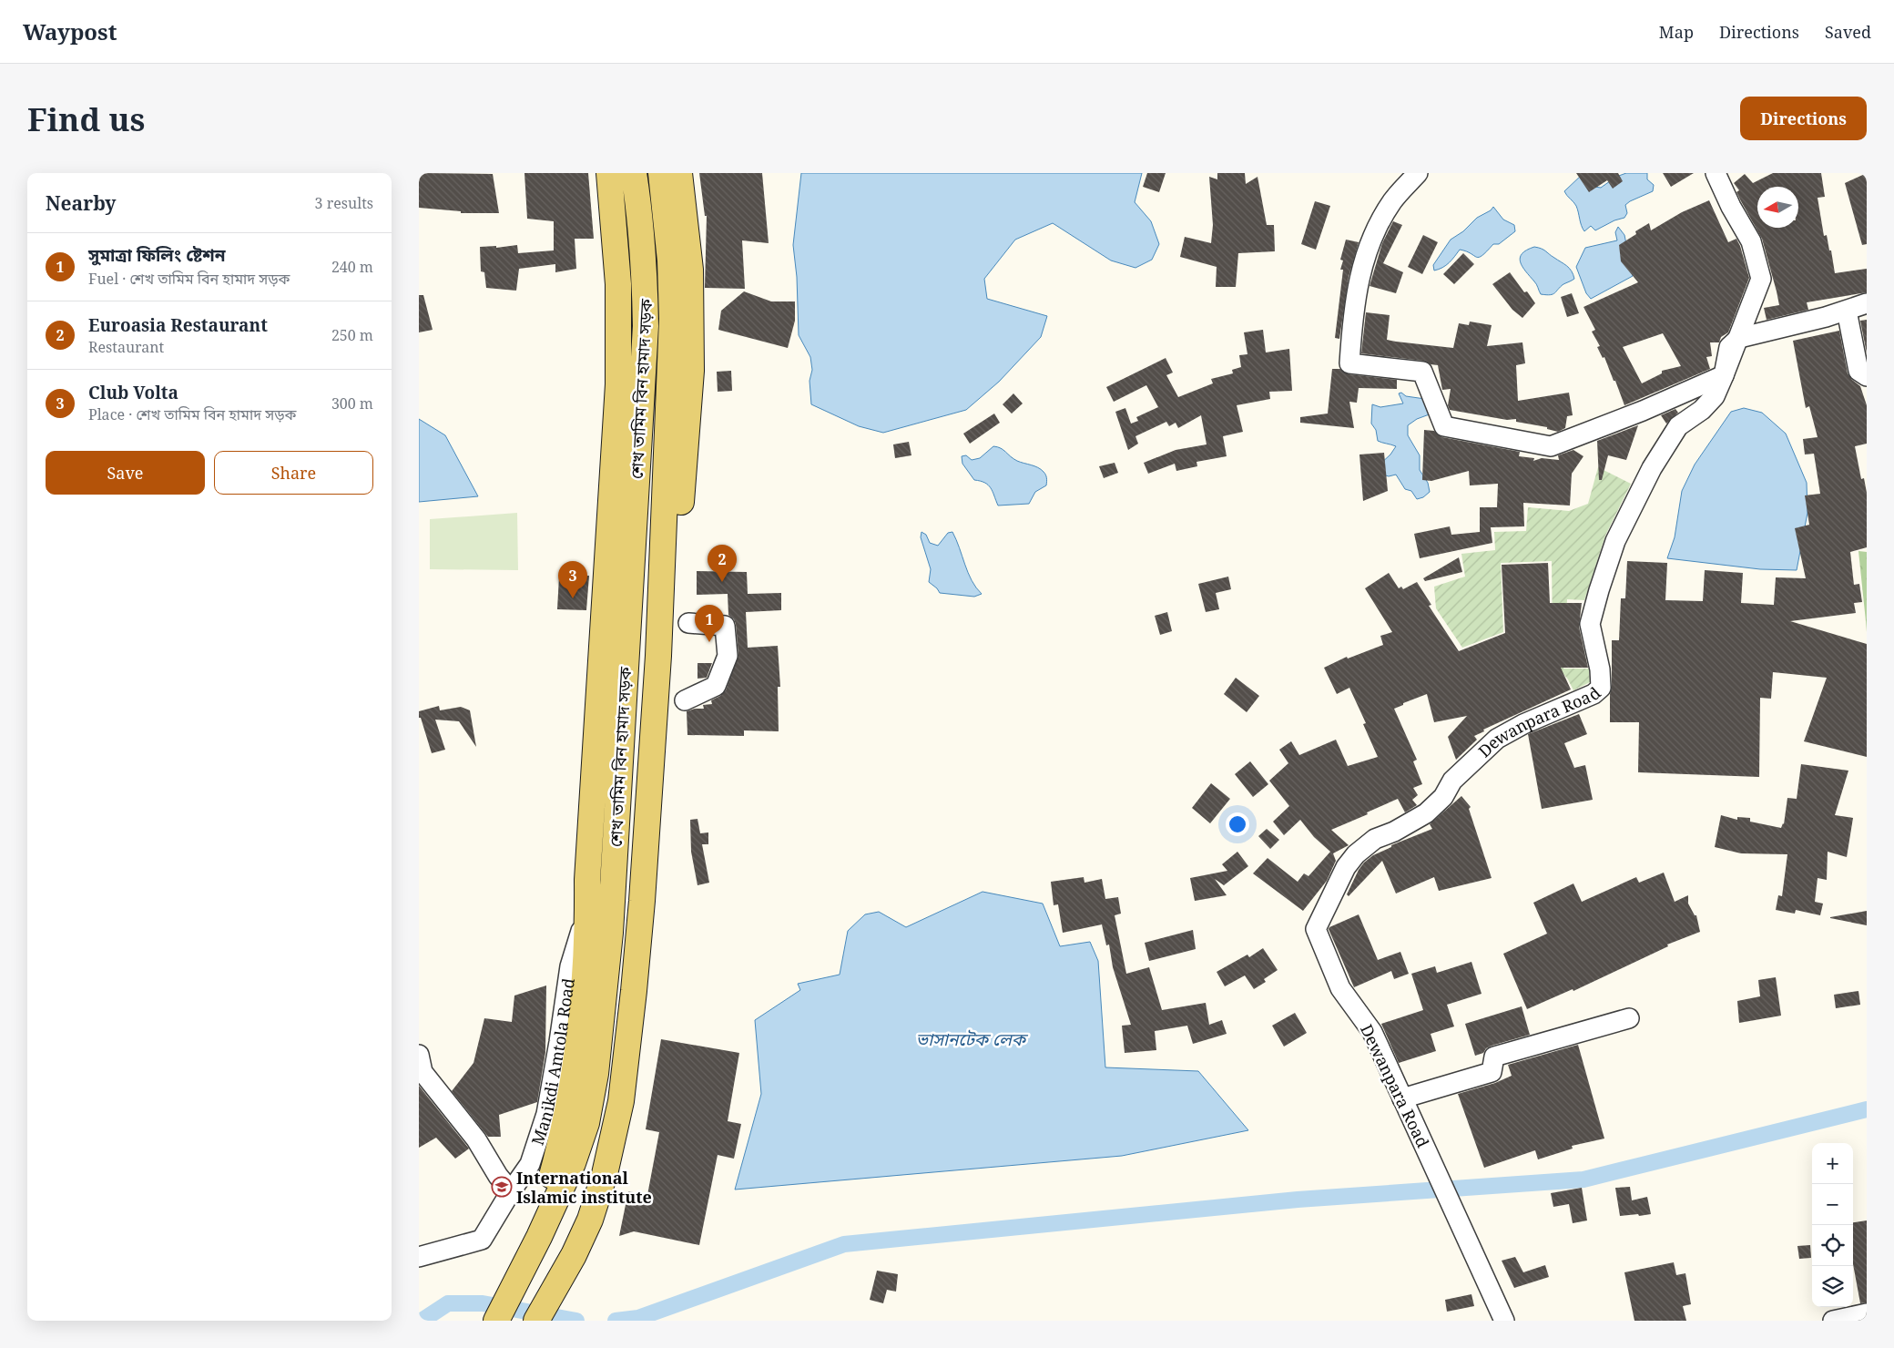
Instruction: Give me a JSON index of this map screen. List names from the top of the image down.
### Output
{
  "streets": {
    "main road": ["শেখ তামিম বিন হামাদ সড়ক"],
    "street": ["Dewanpara Road", "Manikdi Amtola Road"]
  },
  "crossings": [
    ["শেখ তামিম বিন হামাদ সড়ক", "Manikdi Amtola Road"]
  ],
  "water": ["ভাসানটেক লেক"],
  "places": {
    "school or university": ["International Islamic institute"]
  },
  "north": "left",
  "page": {
    "header": "Waypost",
    "nav": ["Map", "Directions", "Saved"],
    "buttons": [
      "Directions",
      ["Save", "Share"]
    ],
    "title": "Find us",
    "heading": ["Nearby", "3 results"],
    "list": [
      {
        "mark": "1",
        "name": "সুমাত্রা ফিলিং ষ্টেশন",
        "note": "Fuel · শেখ তামিম বিন হামাদ সড়ক",
        "value": "240 m"
      },
      {
        "mark": "2",
        "name": "Euroasia Restaurant",
        "note": "Restaurant",
        "value": "250 m"
      },
      {
        "mark": "3",
        "name": "Club Volta",
        "note": "Place · শেখ তামিম বিন হামাদ সড়ক",
        "value": "300 m"
      }
    ],
    "pins": ["2", "3", "1"],
    "map_buttons": ["+", "−"]
  }
}
